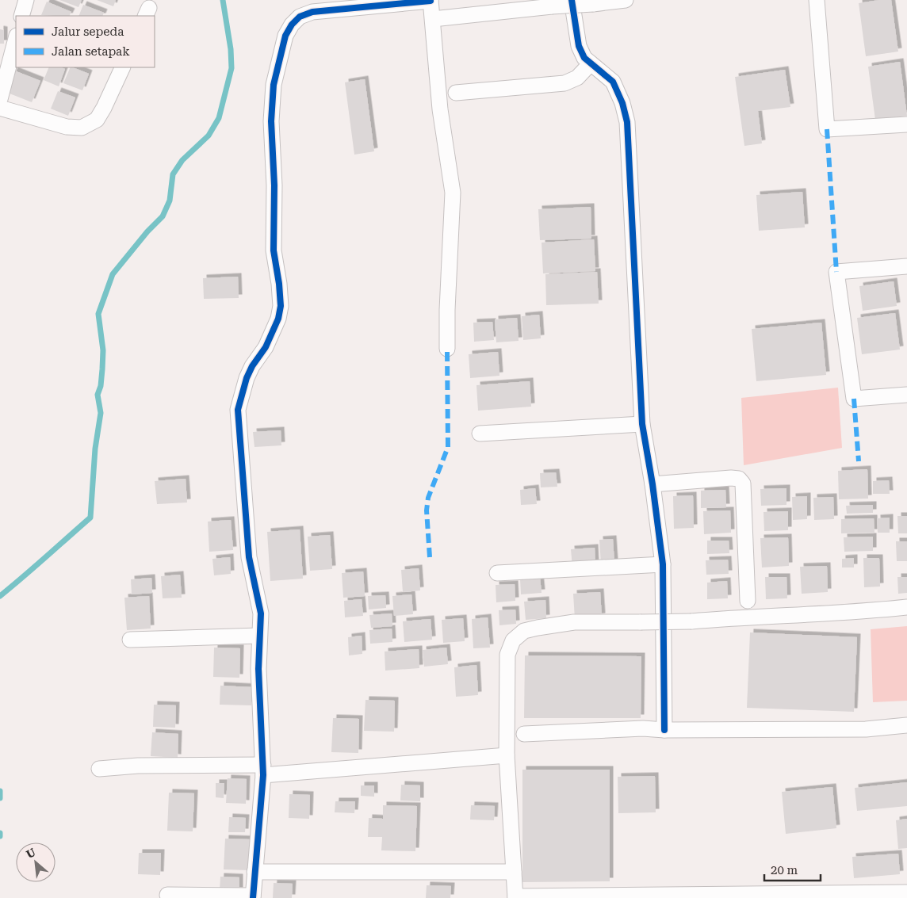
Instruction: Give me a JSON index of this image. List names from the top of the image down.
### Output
{
  "legend": ["Jalur sepeda", "Jalan setapak"],
  "scale_bar": "20 m",
  "north": "top left"
}
